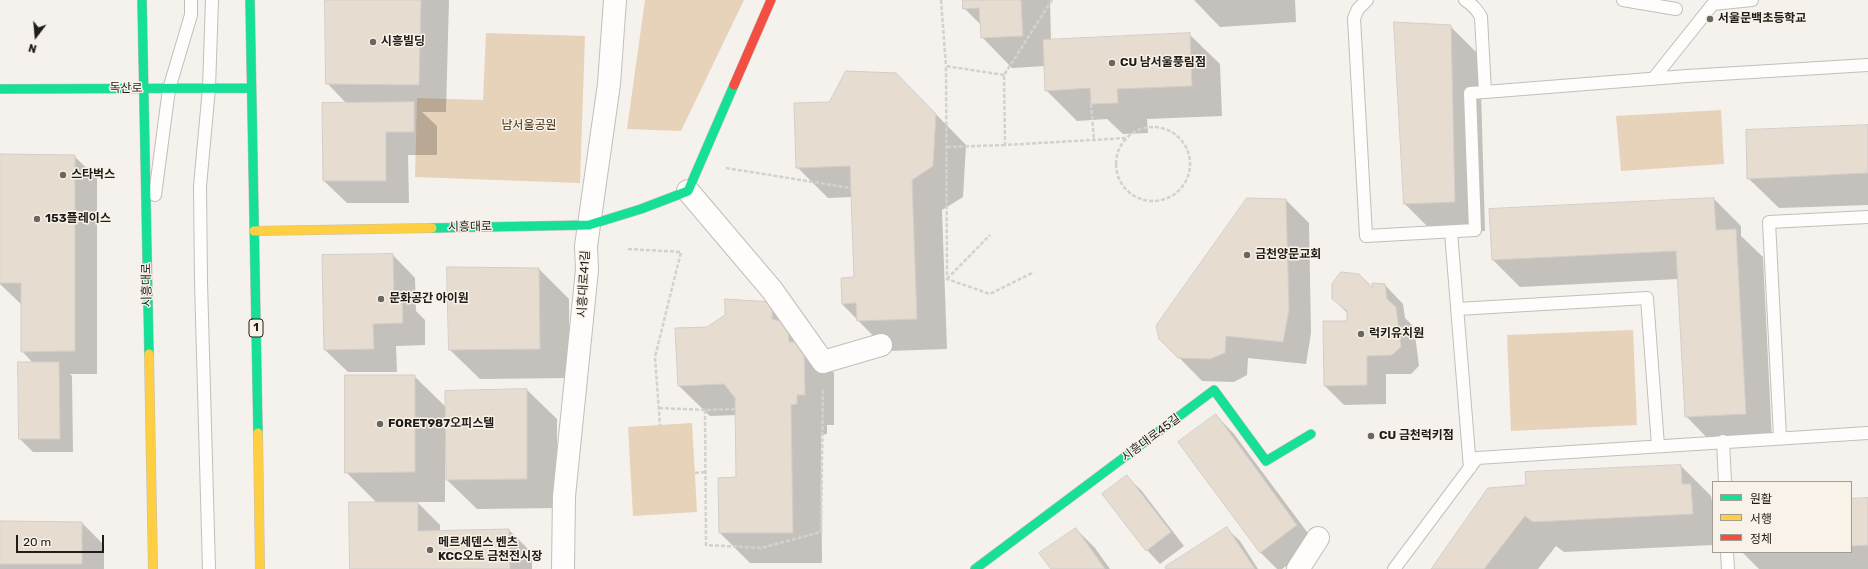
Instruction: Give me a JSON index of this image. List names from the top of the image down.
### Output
{
  "streets": {
    "main road": [
      "독산로",
      "시흥대로",
      "1",
      "시흥대로45길"
    ],
    "street": ["시흥대로41길"]
  },
  "crossings": [
    ["독산로", "시흥대로"],
    ["독산로", "1"],
    ["시흥대로", "시흥대로41길"],
    ["시흥대로", "1"]
  ],
  "parks": ["남서울공원"],
  "places": [
    "서울문백초등학교",
    "시흥빌딩",
    "CU 남서울풍림점",
    "스타벅스",
    "153플레이스",
    "금천양문교회",
    "문화공간 아이원",
    "럭키유치원",
    "FORET987오피스텔",
    "CU 금천럭키점",
    "메르세덴스 벤츠 KCC오토 금천전시장"
  ],
  "legend": ["원활", "서행", "정체"],
  "scale_bar": "20 m",
  "north": "bottom"
}
